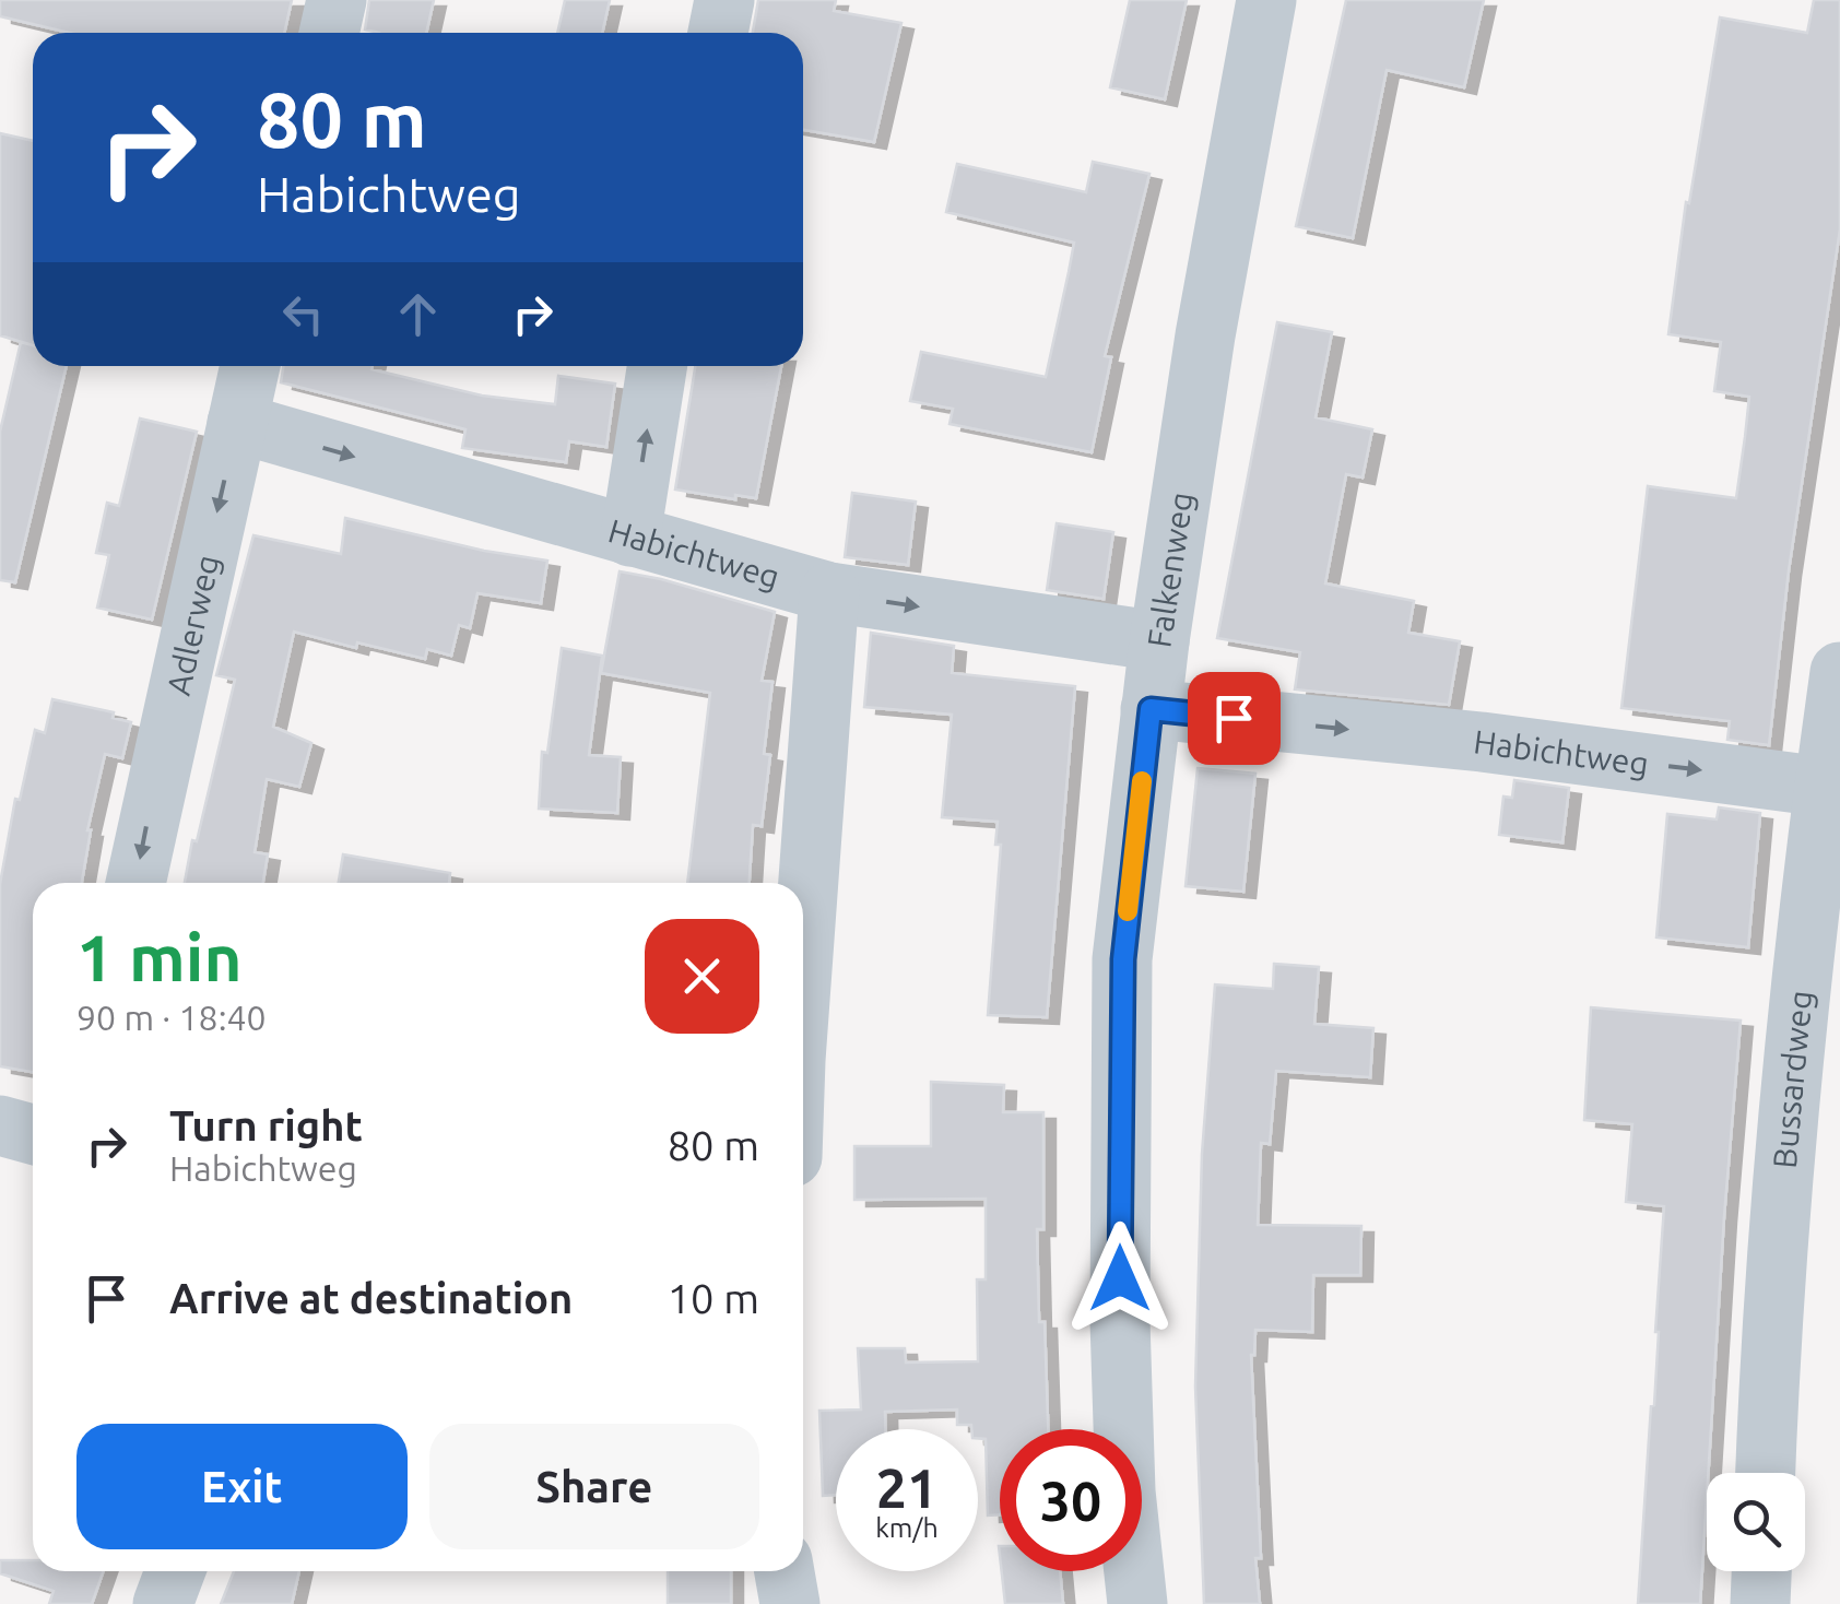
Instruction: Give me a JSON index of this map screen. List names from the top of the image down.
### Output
{
  "streets": {
    "street": [
      "Habichtweg",
      "Falkenweg",
      "Adlerweg",
      "Bussardweg"
    ]
  },
  "crossings": [
    ["Habichtweg", "Falkenweg"],
    ["Habichtweg", "Adlerweg"],
    ["Habichtweg", "Bussardweg"]
  ],
  "one_way": ["Habichtweg", "Adlerweg"],
  "page": {
    "turn": ["80 m", "Habichtweg"],
    "heading": ["1 min", "90 m · 18:40"],
    "list": [
      {
        "name": "Turn right",
        "note": "Habichtweg",
        "value": "80 m"
      },
      {
        "name": "Arrive at destination",
        "value": "10 m"
      }
    ],
    "buttons": ["Exit", "Share"],
    "speed": "21 km/h",
    "limit": "30"
  }
}
